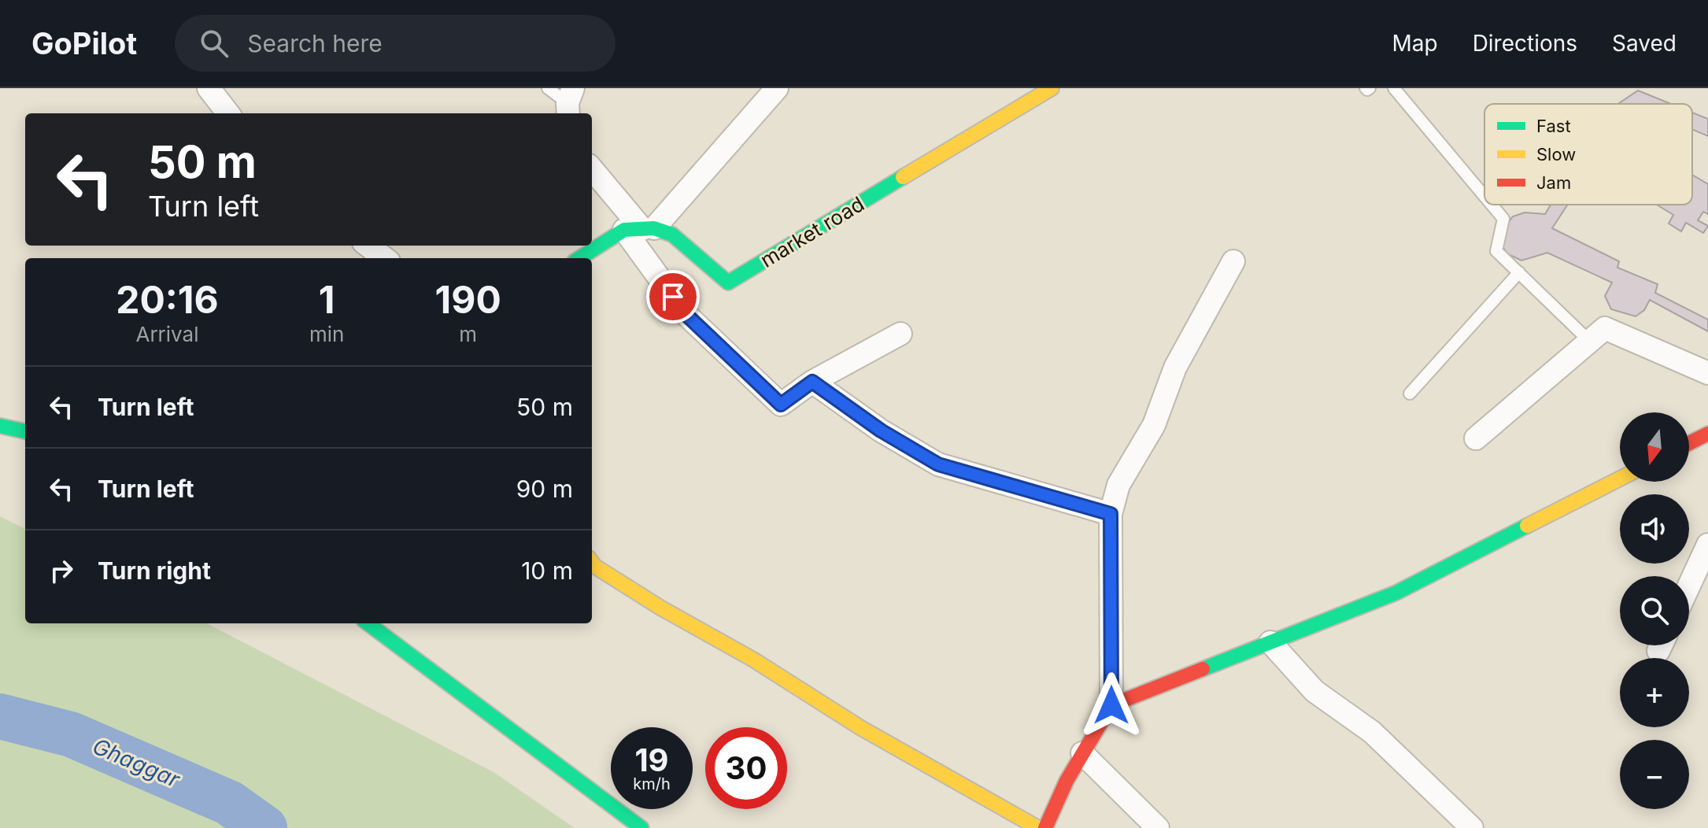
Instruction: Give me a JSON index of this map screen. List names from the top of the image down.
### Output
{
  "streets": {
    "street": ["market road"]
  },
  "water": ["Ghaggar"],
  "legend": ["Fast", "Slow", "Jam"],
  "north": "bottom",
  "page": {
    "header": "GoPilot",
    "search": "Search here",
    "nav": ["Map", "Directions", "Saved"],
    "turn": ["50 m", "Turn left"],
    "eta": [
      "20:16",
      "Arrival",
      "1",
      "min",
      "190",
      "m"
    ],
    "list": [
      {
        "name": "Turn left",
        "value": "50 m"
      },
      {
        "name": "Turn left",
        "value": "90 m"
      },
      {
        "name": "Turn right",
        "value": "10 m"
      }
    ],
    "map_buttons": ["+", "−"],
    "speed": "19 km/h",
    "limit": "30"
  }
}
